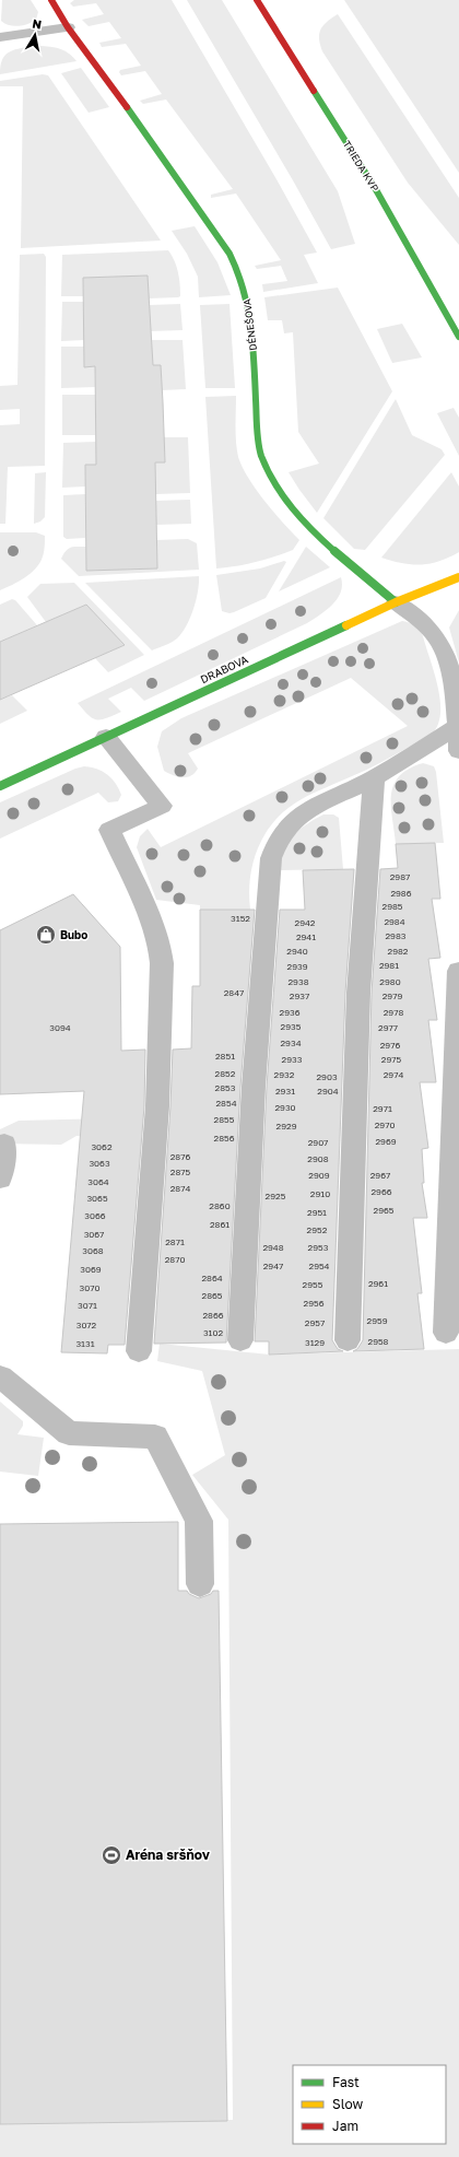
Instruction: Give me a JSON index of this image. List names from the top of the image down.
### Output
{
  "streets": {
    "street": ["TRIEDA KVP", "DÉNEŠOVA", "DRABOVA"]
  },
  "crossings": [
    ["DÉNEŠOVA", "DRABOVA"]
  ],
  "places": {
    "shop": ["Bubo"],
    "sports": ["Aréna sršňov"]
  },
  "house_numbers": [
    "2987",
    "2986",
    "2985",
    "3152",
    "2984",
    "2942",
    "2983",
    "2941",
    "2940",
    "2982",
    "2981",
    "2939",
    "2938",
    "2980",
    "2847",
    "2937",
    "2979",
    "2936",
    "2978",
    "2935",
    "3094",
    "2977",
    "2934",
    "2976",
    "2851",
    "2933",
    "2975",
    "2852",
    "2932",
    "2974",
    "2903",
    "2853",
    "2931",
    "2904",
    "2854",
    "2930",
    "2971",
    "2855",
    "2970",
    "2929",
    "2856",
    "2969",
    "2907",
    "3062",
    "2876",
    "2908",
    "3063",
    "2875",
    "2909",
    "2967",
    "3064",
    "2874",
    "2966",
    "2910",
    "2925",
    "3065",
    "2860",
    "2965",
    "2951",
    "3066",
    "2861",
    "2952",
    "3067",
    "2871",
    "2948",
    "2953",
    "3068",
    "2870",
    "2947",
    "2954",
    "3069",
    "2864",
    "2961",
    "2955",
    "3070",
    "2865",
    "2956",
    "3071",
    "2866",
    "2959",
    "2957",
    "3072",
    "3102",
    "2958",
    "3129",
    "3131"
  ],
  "legend": ["Fast", "Slow", "Jam"],
  "north": "top"
}
